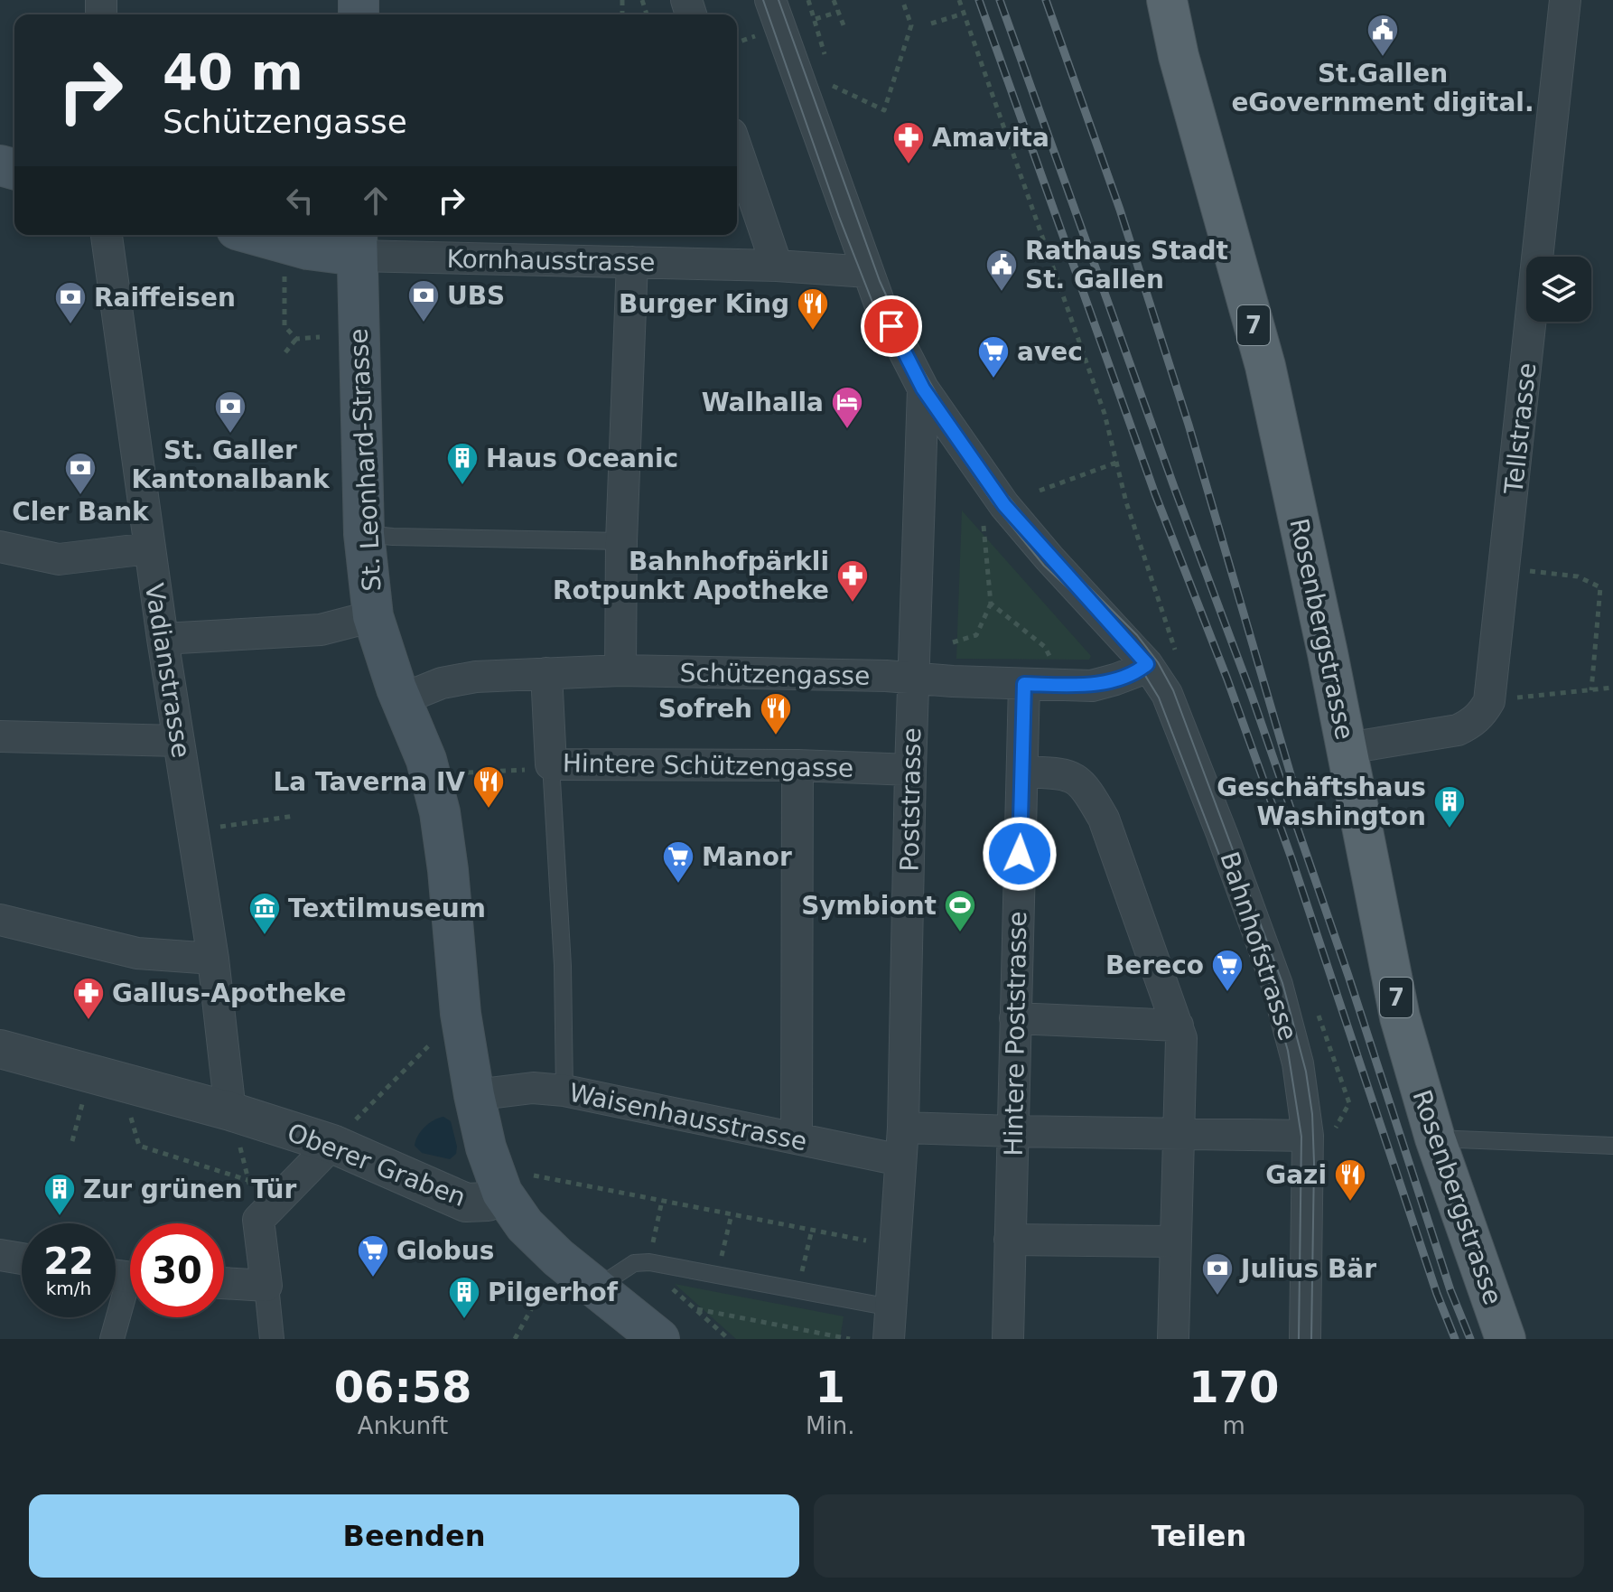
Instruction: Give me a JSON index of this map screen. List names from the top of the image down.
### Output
{
  "streets": {
    "main road": [
      "Kornhausstrasse",
      "7",
      "St. Leonhard-Strasse",
      "Rosenbergstrasse",
      "Oberer Graben"
    ],
    "street": [
      "Tellstrasse",
      "Vadianstrasse",
      "Schützengasse",
      "Hintere Schützengasse",
      "Poststrasse",
      "Bahnhofstrasse",
      "Hintere Poststrasse",
      "Waisenhausstrasse"
    ]
  },
  "crossings": [
    ["Kornhausstrasse", "St. Leonhard-Strasse"],
    ["Kornhausstrasse", "Poststrasse"],
    ["Tellstrasse", "Rosenbergstrasse"],
    ["St. Leonhard-Strasse", "Schützengasse"],
    ["St. Leonhard-Strasse", "Waisenhausstrasse"],
    ["St. Leonhard-Strasse", "Oberer Graben"],
    ["Vadianstrasse", "Oberer Graben"],
    ["Schützengasse", "Hintere Schützengasse"],
    ["Schützengasse", "Poststrasse"],
    ["Schützengasse", "Bahnhofstrasse"],
    ["Schützengasse", "Hintere Poststrasse"],
    ["Hintere Schützengasse", "Poststrasse"],
    ["Poststrasse", "Bahnhofstrasse"],
    ["Poststrasse", "Waisenhausstrasse"]
  ],
  "places": {
    "public building": ["St.Gallen eGovernment digital.", "Rathaus Stadt St. Gallen"],
    "pharmacy": ["Amavita", "Bahnhofpärkli Rotpunkt Apotheke", "Gallus-Apotheke"],
    "bank": [
      "UBS",
      "Raiffeisen",
      "St. Galler Kantonalbank",
      "Cler Bank",
      "Julius Bär"
    ],
    "restaurant": [
      "Burger King",
      "Sofreh",
      "La Taverna IV",
      "Gazi"
    ],
    "supermarket": [
      "avec",
      "Manor",
      "Bereco",
      "Globus"
    ],
    "hotel": ["Walhalla"],
    "building": [
      "Haus Oceanic",
      "Geschäftshaus Washington",
      "Zur grünen Tür",
      "Pilgerhof"
    ],
    "sports": ["Symbiont"],
    "museum": ["Textilmuseum"]
  },
  "page": {
    "turn": ["40 m", "Schützengasse"],
    "speed": "22 km/h",
    "limit": "30",
    "eta": [
      "06:58",
      "Ankunft",
      "1",
      "Min.",
      "170",
      "m"
    ],
    "buttons": ["Beenden", "Teilen"]
  }
}
